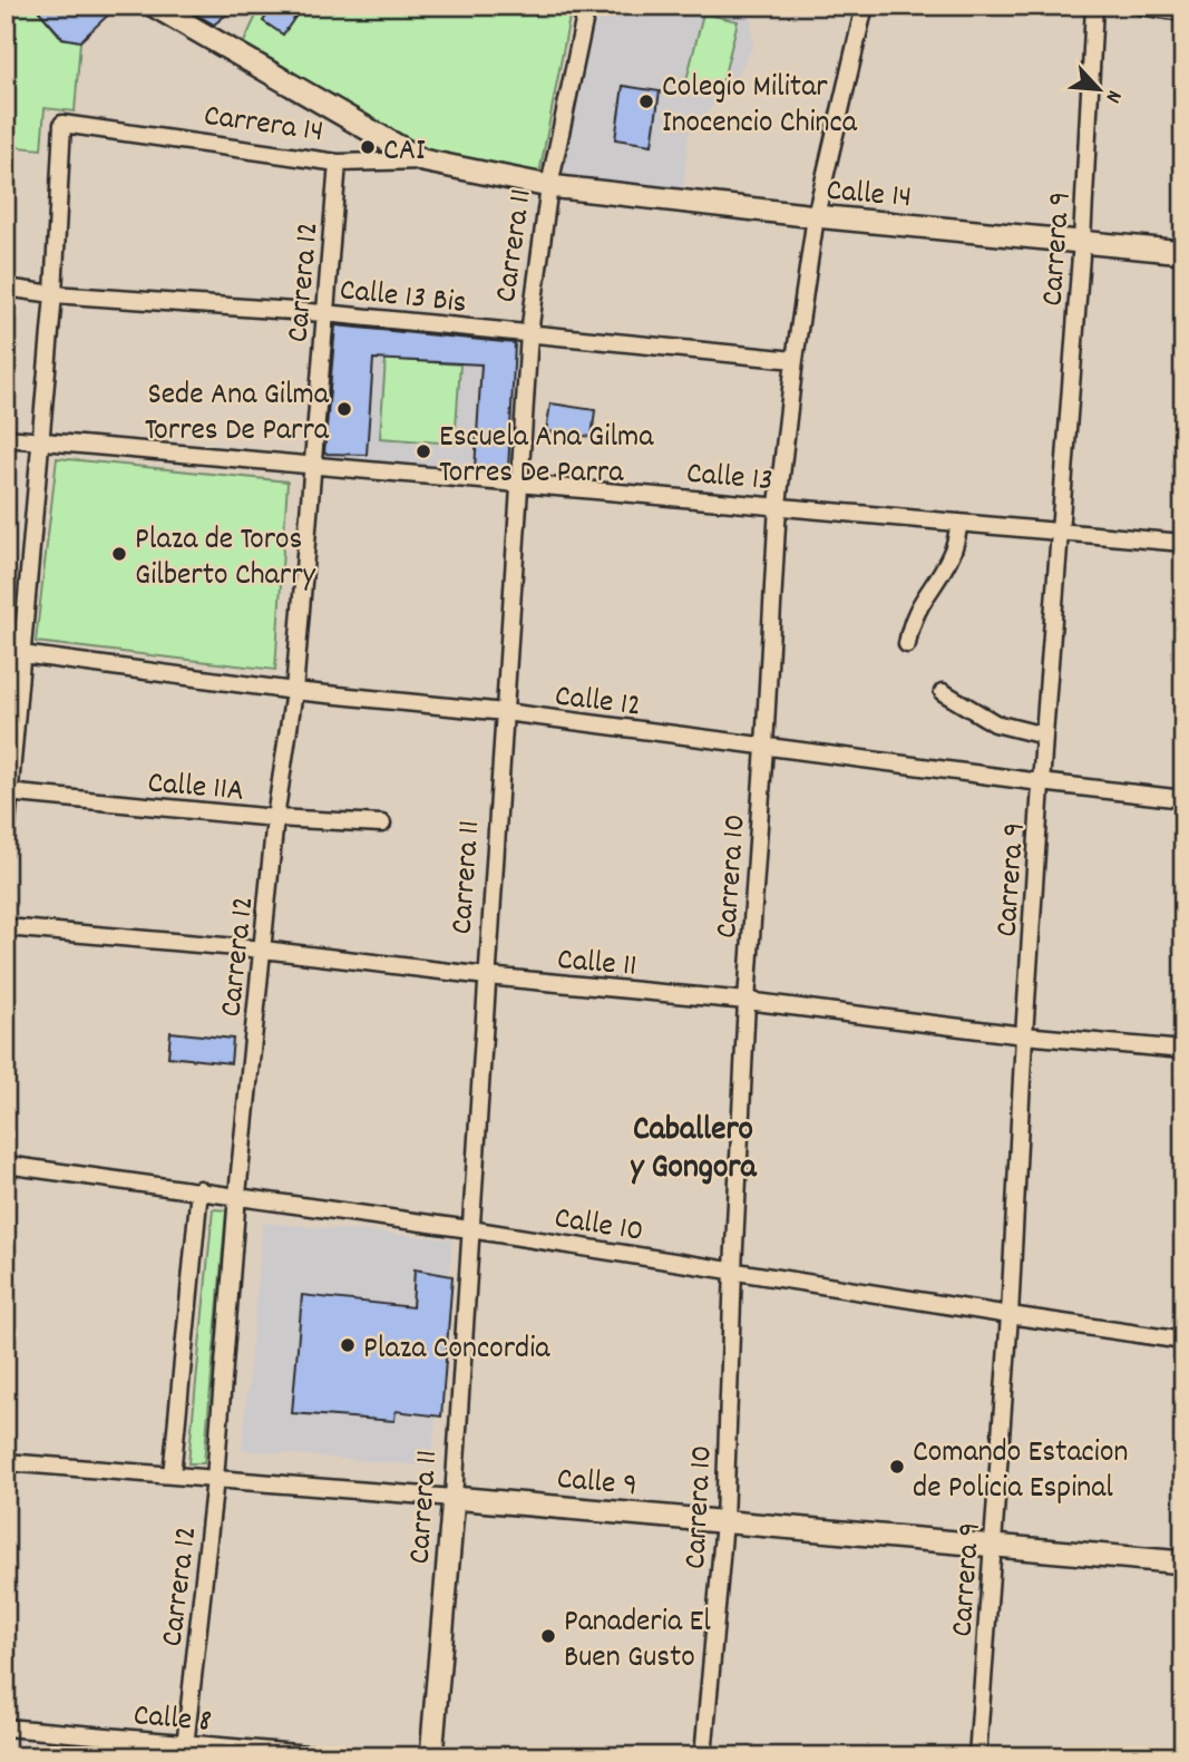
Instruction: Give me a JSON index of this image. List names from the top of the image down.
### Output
{
  "streets": {
    "street": [
      "Carrera 14",
      "Calle 14",
      "Carrera 11",
      "Carrera 9",
      "Carrera 12",
      "Calle 13 Bis",
      "Calle 13",
      "Calle 12",
      "Calle 11A",
      "Carrera 10",
      "Calle 11",
      "Calle 10",
      "Calle 9",
      "Calle 8"
    ]
  },
  "crossings": [
    ["Carrera 14", "Calle 14"],
    ["Carrera 14", "Carrera 11"],
    ["Carrera 14", "Carrera 12"],
    ["Carrera 14", "Calle 13 Bis"],
    ["Calle 14", "Carrera 11"],
    ["Calle 14", "Carrera 9"],
    ["Calle 14", "Carrera 10"],
    ["Carrera 11", "Calle 13 Bis"],
    ["Carrera 11", "Calle 13"],
    ["Carrera 11", "Calle 12"],
    ["Carrera 11", "Calle 11"],
    ["Carrera 11", "Calle 10"],
    ["Carrera 11", "Calle 9"],
    ["Carrera 9", "Calle 13"],
    ["Carrera 9", "Calle 12"],
    ["Carrera 9", "Calle 11"],
    ["Carrera 9", "Calle 10"],
    ["Carrera 9", "Calle 9"],
    ["Carrera 12", "Calle 13 Bis"],
    ["Carrera 12", "Calle 13"],
    ["Carrera 12", "Calle 12"],
    ["Carrera 12", "Calle 11A"],
    ["Carrera 12", "Calle 11"],
    ["Carrera 12", "Calle 10"],
    ["Carrera 12", "Calle 9"],
    ["Carrera 12", "Calle 8"],
    ["Calle 13 Bis", "Carrera 10"],
    ["Calle 13", "Carrera 10"],
    ["Calle 12", "Carrera 10"],
    ["Carrera 10", "Calle 11"],
    ["Carrera 10", "Calle 10"],
    ["Carrera 10", "Calle 9"]
  ],
  "districts": ["Caballero y Gongora"],
  "places": [
    "Colegio Militar Inocencio Chinca",
    "CAI",
    "Sede Ana Gilma Torres De Parra",
    "Escuela Ana Gilma Torres De Parra",
    "Plaza de Toros Gilberto Charry",
    "Plaza Concordia",
    "Comando Estacion de Policia Espinal",
    "Panaderia El Buen Gusto"
  ],
  "north": "bottom right"
}
